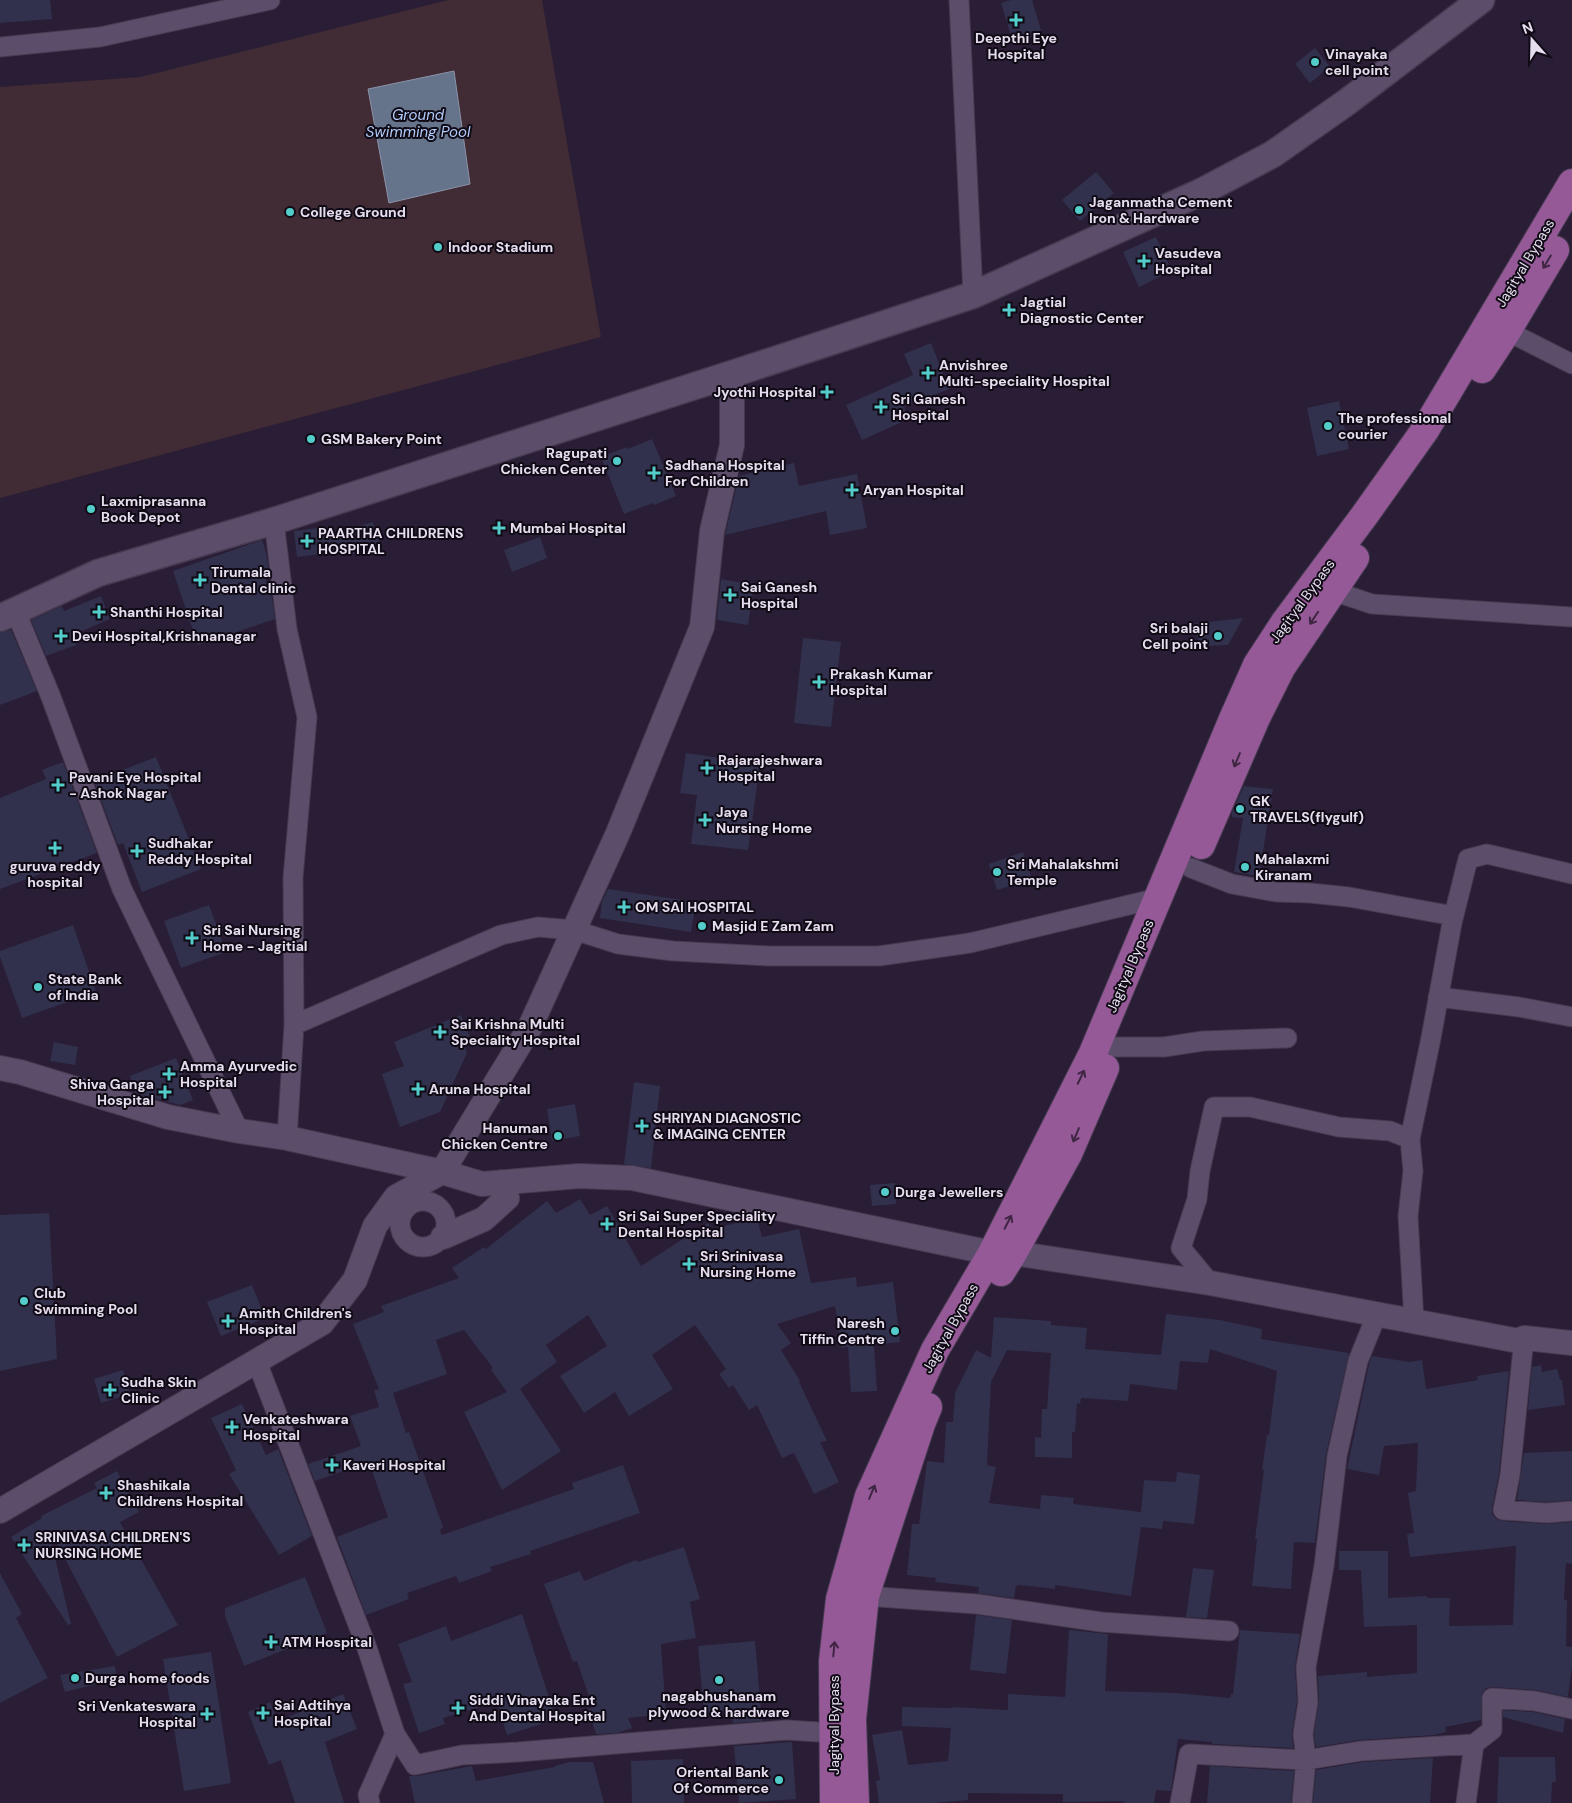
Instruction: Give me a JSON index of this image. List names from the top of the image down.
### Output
{
  "streets": {
    "main road": ["Jagityal Bypass"]
  },
  "water": ["Ground Swimming Pool"],
  "places": {
    "health": [
      "Deepthi Eye Hospital",
      "Vasudeva Hospital",
      "Jagtial Diagnostic Center",
      "Anvishree Multi-speciality Hospital",
      "Jyothi Hospital",
      "Sri Ganesh Hospital",
      "Sadhana Hospital For Children",
      "Aryan Hospital",
      "Mumbai Hospital",
      "PAARTHA CHILDRENS HOSPITAL",
      "Tirumala Dental clinic",
      "Sai Ganesh Hospital",
      "Shanthi Hospital",
      "Devi Hospital,Krishnanagar",
      "Prakash Kumar Hospital",
      "Rajarajeshwara Hospital",
      "Pavani Eye Hospital - Ashok Nagar",
      "Jaya Nursing Home",
      "guruva reddy hospital",
      "Sudhakar Reddy Hospital",
      "OM SAI HOSPITAL",
      "Sri Sai Nursing Home - Jagitial",
      "Sai Krishna Multi Speciality Hospital",
      "Amma Ayurvedic Hospital",
      "Aruna Hospital",
      "Shiva Ganga Hospital",
      "SHRIYAN DIAGNOSTIC & IMAGING CENTER",
      "Sri Sai Super Speciality Dental Hospital",
      "Sri Srinivasa Nursing Home",
      "Amith Children's Hospital",
      "Sudha Skin Clinic",
      "Venkateshwara Hospital",
      "Kaveri Hospital",
      "Shashikala Childrens Hospital",
      "SRINIVASA CHILDREN'S NURSING HOME",
      "ATM Hospital",
      "Siddi Vinayaka Ent And Dental Hospital",
      "Sai Adtihya Hospital",
      "Sri Venkateswara Hospital"
    ],
    "other": [
      "Vinayaka cell point",
      "Jaganmatha Cement Iron & Hardware",
      "College Ground",
      "Indoor Stadium",
      "The professional courier",
      "GSM Bakery Point",
      "Ragupati Chicken Center",
      "Laxmiprasanna Book Depot",
      "Sri balaji Cell point",
      "GK TRAVELS(flygulf)",
      "Mahalaxmi Kiranam",
      "Sri Mahalakshmi Temple",
      "Masjid E Zam Zam",
      "State Bank of India",
      "Hanuman Chicken Centre",
      "Durga Jewellers",
      "Club Swimming Pool",
      "Naresh Tiffin Centre",
      "Durga home foods",
      "nagabhushanam plywood & hardware",
      "Oriental Bank Of Commerce"
    ]
  },
  "north": "top"
}
